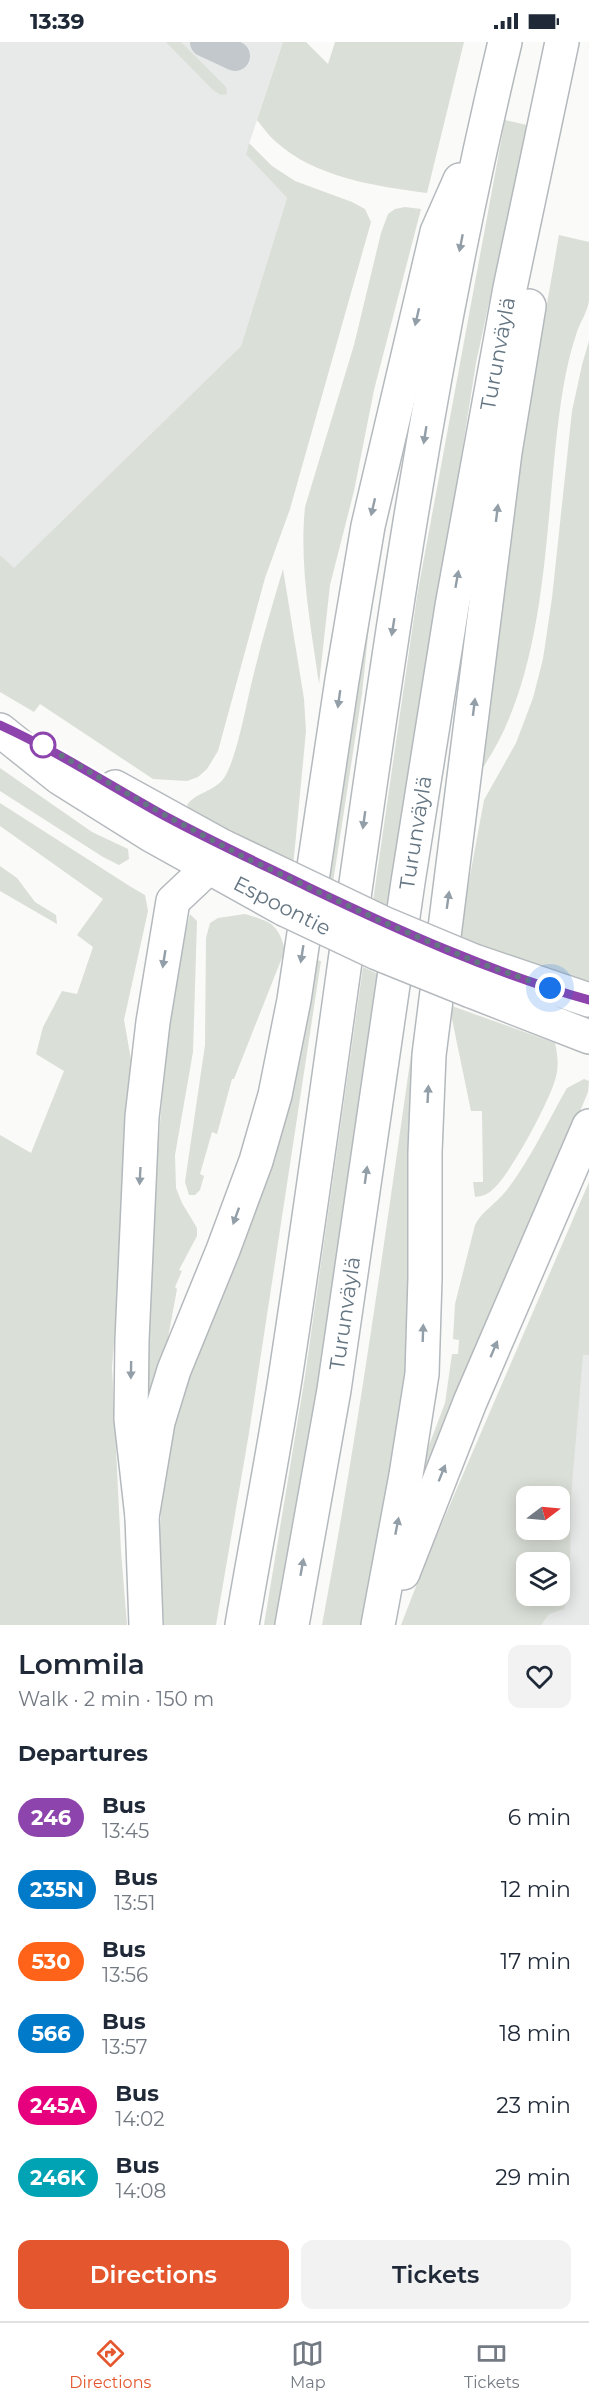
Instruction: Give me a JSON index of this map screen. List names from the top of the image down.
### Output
{
  "streets": {
    "main road": ["Turunväylä", "Espoontie"]
  },
  "lines": ["bus line 246"],
  "north": "right",
  "page": {
    "status": "13:39",
    "heading": [
      ["Lommila", "Walk · 2 min · 150 m"],
      "Departures"
    ],
    "list": [
      {
        "mark": "246",
        "name": "Bus",
        "note": "13:45",
        "value": "6 min"
      },
      {
        "mark": "235N",
        "name": "Bus",
        "note": "13:51",
        "value": "12 min"
      },
      {
        "mark": "530",
        "name": "Bus",
        "note": "13:56",
        "value": "17 min"
      },
      {
        "mark": "566",
        "name": "Bus",
        "note": "13:57",
        "value": "18 min"
      },
      {
        "mark": "245A",
        "name": "Bus",
        "note": "14:02",
        "value": "23 min"
      },
      {
        "mark": "246K",
        "name": "Bus",
        "note": "14:08",
        "value": "29 min"
      }
    ],
    "buttons": ["Directions", "Tickets"],
    "tabs": ["Directions", "Map", "Tickets"]
  }
}
